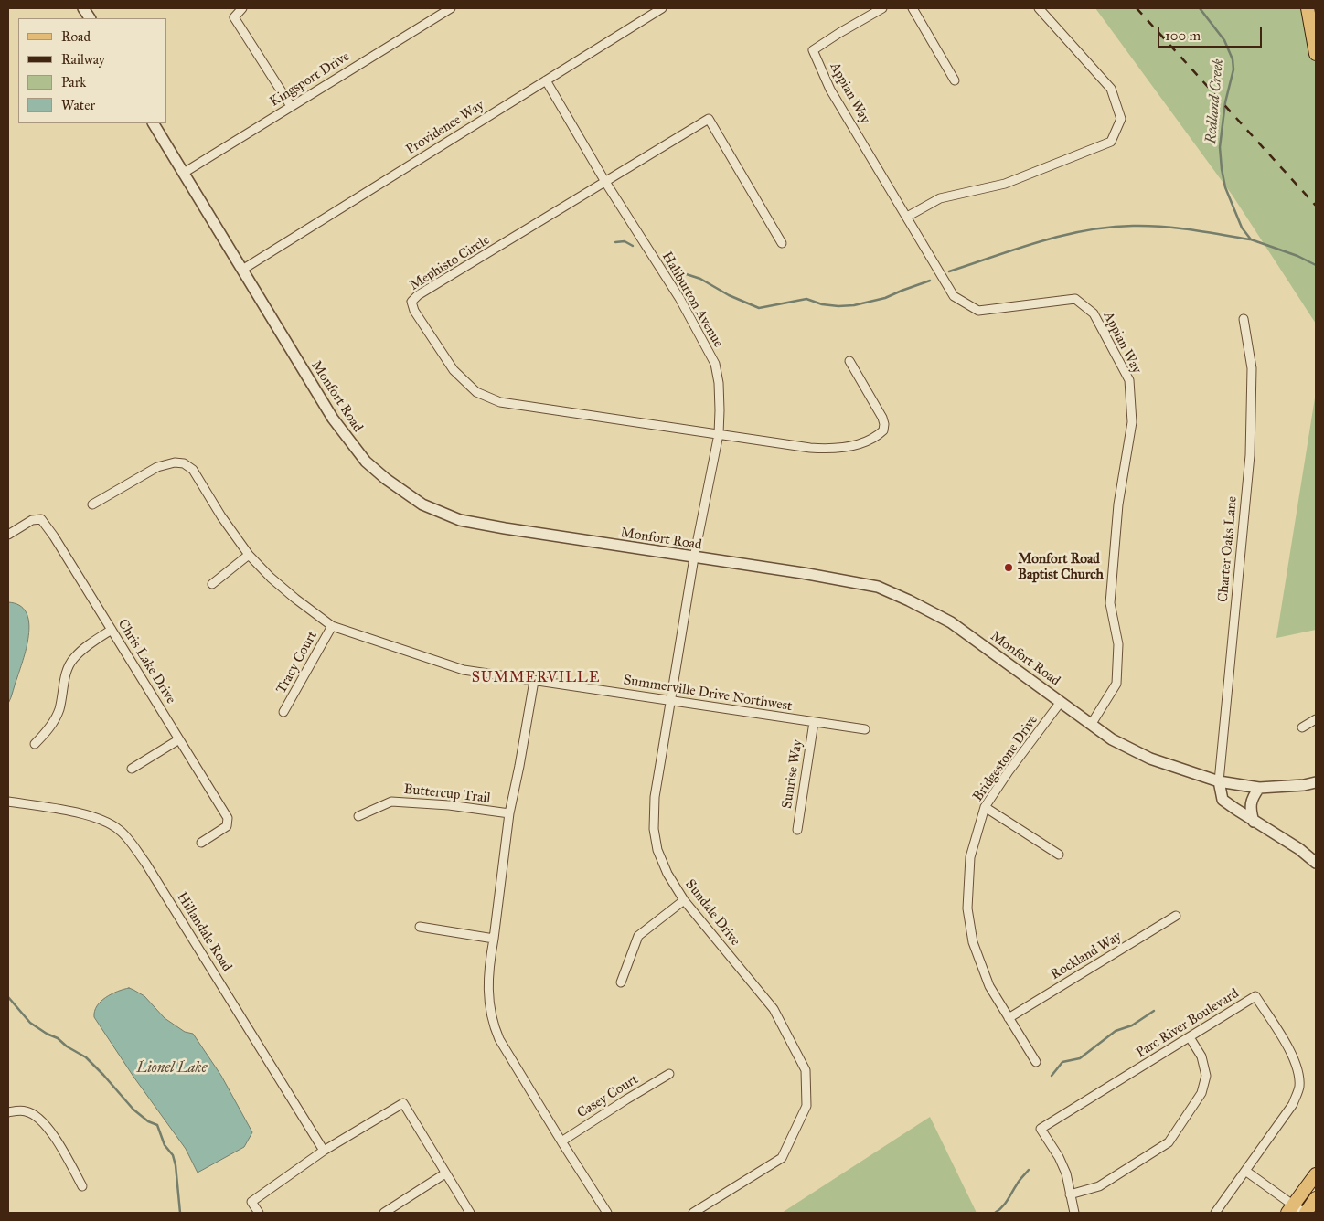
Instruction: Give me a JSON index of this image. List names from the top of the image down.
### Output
{
  "streets": {
    "street": [
      "Kingsport Drive",
      "Appian Way",
      "Providence Way",
      "Mephisto Circle",
      "Haliburton Avenue",
      "Monfort Road",
      "Charter Oaks Lane",
      "Chris Lake Drive",
      "Tracy Court",
      "Summerville Drive Northwest",
      "Bridgestone Drive",
      "Sunrise Way",
      "Buttercup Trail",
      "Sundale Drive",
      "Hillandale Road",
      "Rockland Way",
      "Parc River Boulevard",
      "Casey Court"
    ]
  },
  "crossings": [
    ["Kingsport Drive", "Monfort Road"],
    ["Appian Way", "Monfort Road"],
    ["Providence Way", "Haliburton Avenue"],
    ["Providence Way", "Monfort Road"],
    ["Mephisto Circle", "Haliburton Avenue"],
    ["Haliburton Avenue", "Monfort Road"],
    ["Haliburton Avenue", "Sundale Drive"],
    ["Monfort Road", "Charter Oaks Lane"],
    ["Monfort Road", "Bridgestone Drive"],
    ["Monfort Road", "Sundale Drive"],
    ["Tracy Court", "Summerville Drive Northwest"],
    ["Summerville Drive Northwest", "Sunrise Way"],
    ["Summerville Drive Northwest", "Sundale Drive"],
    ["Bridgestone Drive", "Rockland Way"]
  ],
  "districts": ["SUMMERVILLE"],
  "water": ["Redland Creek", "Lionel Lake"],
  "places": ["Monfort Road Baptist Church"],
  "legend": [
    "Road",
    "Railway",
    "Park",
    "Water"
  ],
  "scale_bar": "100 m"
}
